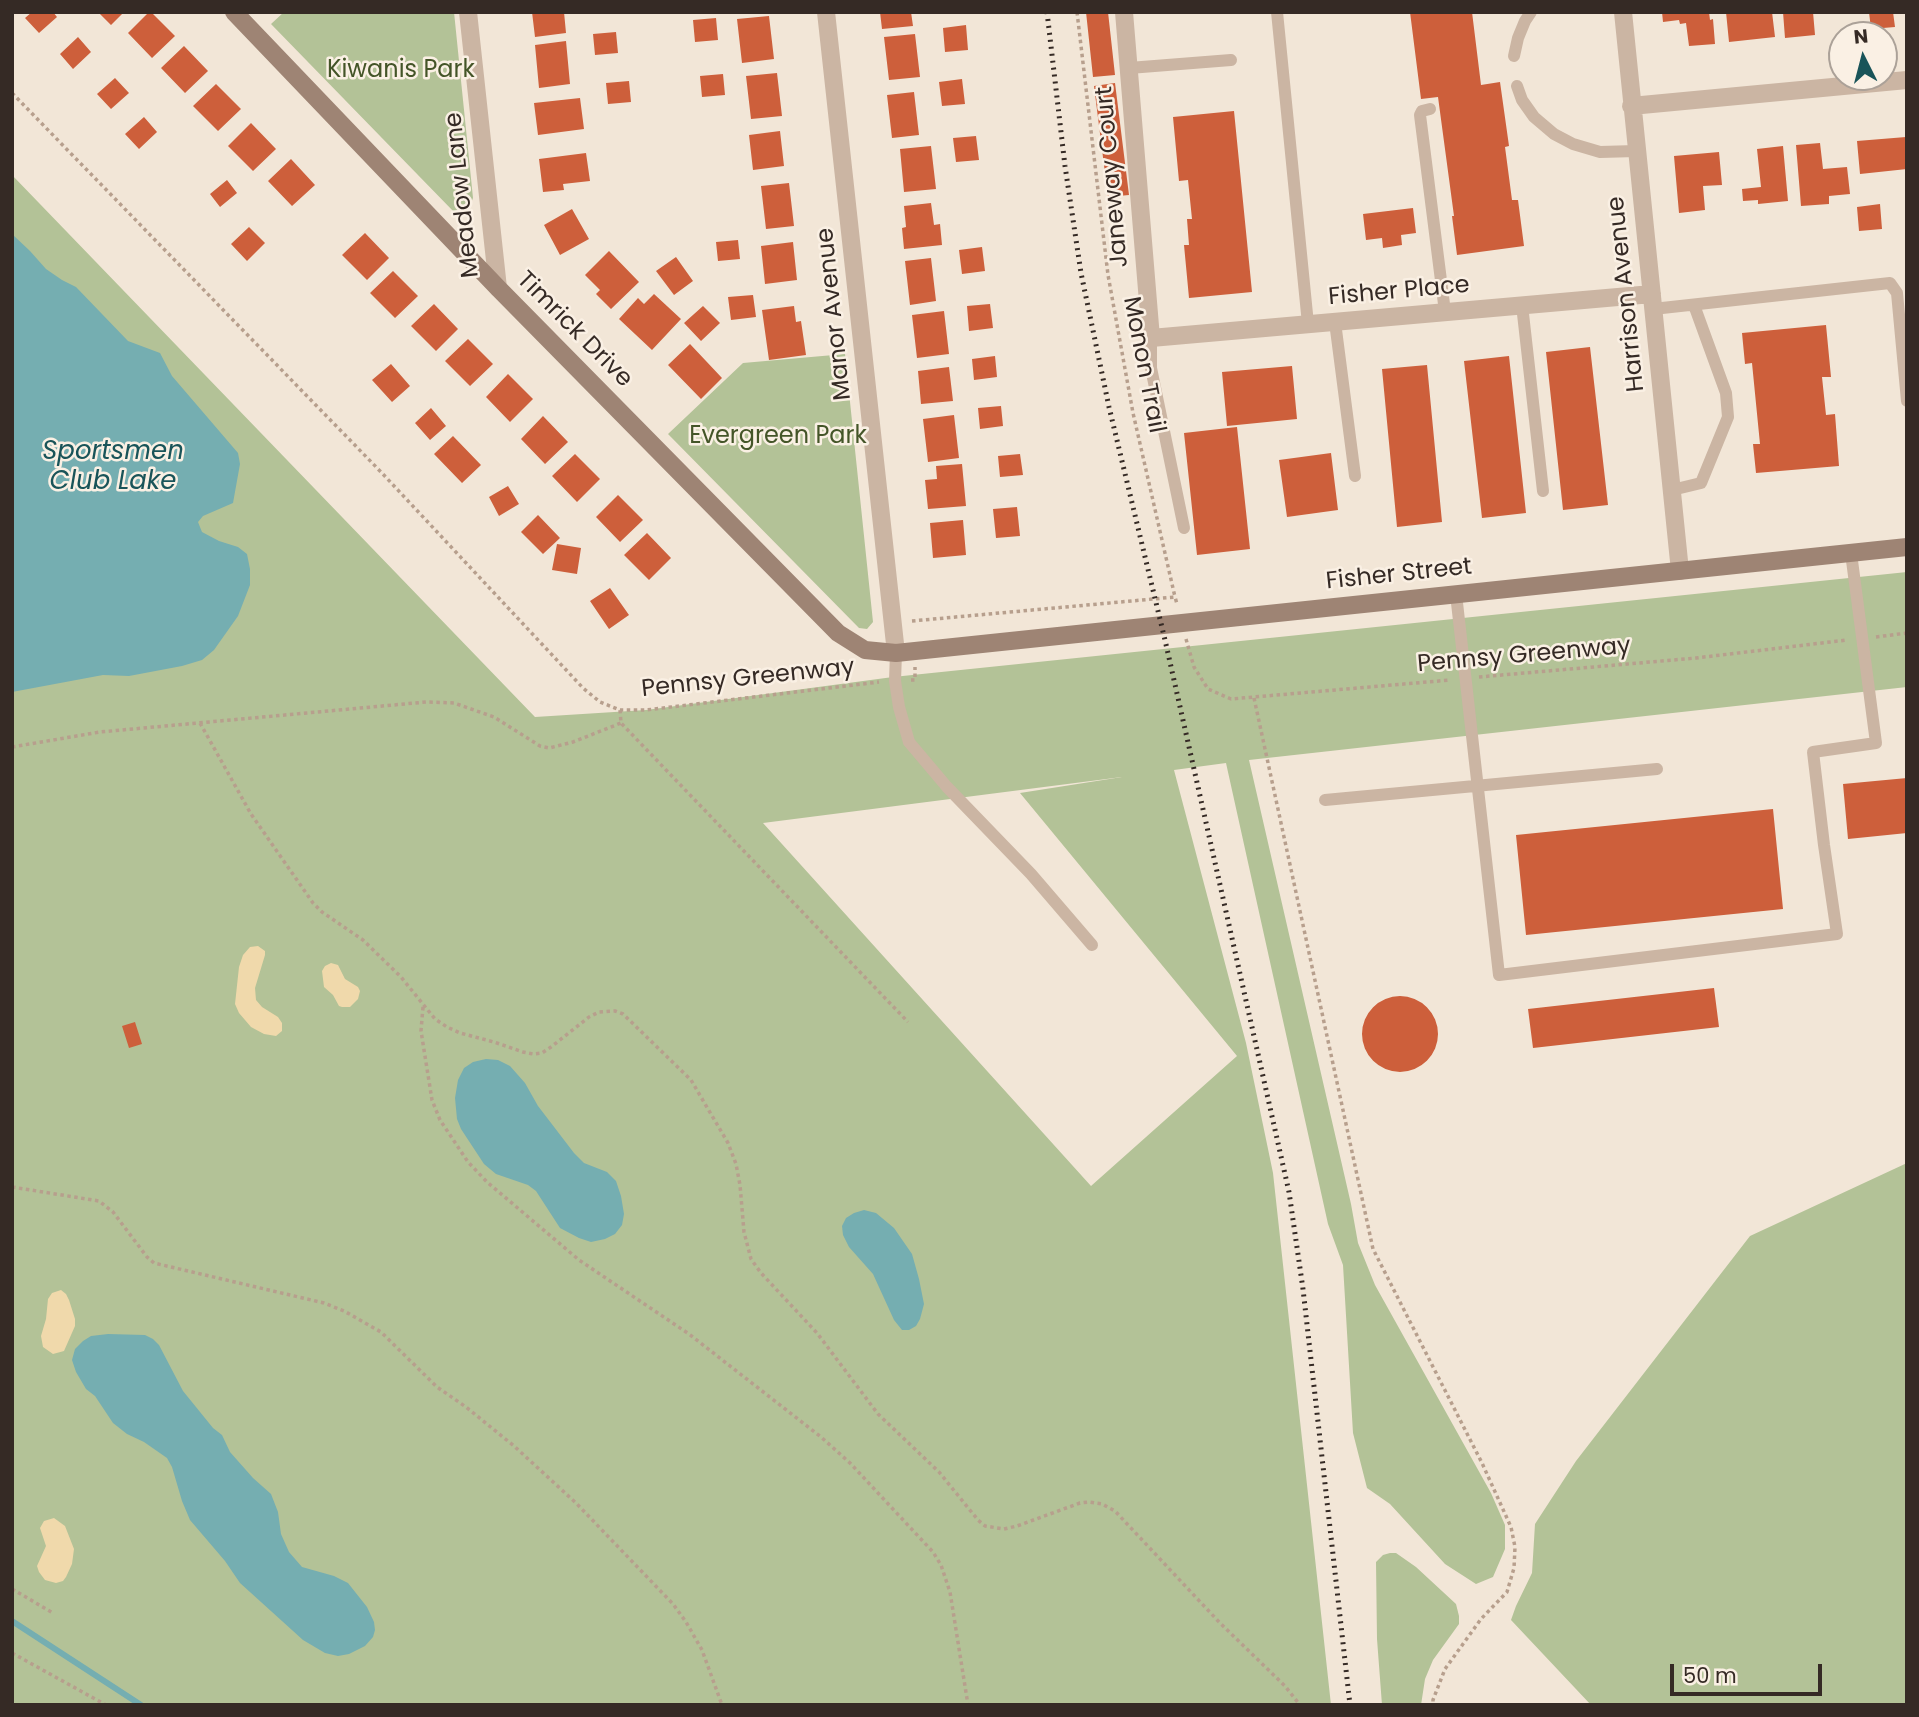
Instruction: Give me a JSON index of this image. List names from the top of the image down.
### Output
{
  "streets": {
    "street": [
      "Janeway Court",
      "Meadow Lane",
      "Fisher Place",
      "Harrison Avenue",
      "Manor Avenue",
      "Timrick Drive",
      "Fisher Street"
    ],
    "path": ["Monon Trail", "Pennsy Greenway"]
  },
  "crossings": [
    ["Janeway Court", "Fisher Place"],
    ["Meadow Lane", "Timrick Drive"],
    ["Fisher Place", "Harrison Avenue"],
    ["Harrison Avenue", "Fisher Street"],
    ["Manor Avenue", "Timrick Drive"],
    ["Manor Avenue", "Fisher Street"],
    ["Timrick Drive", "Fisher Street"]
  ],
  "water": ["Sportsmen Club Lake"],
  "parks": ["Kiwanis Park", "Evergreen Park"],
  "scale_bar": "50 m",
  "north": "top"
}
